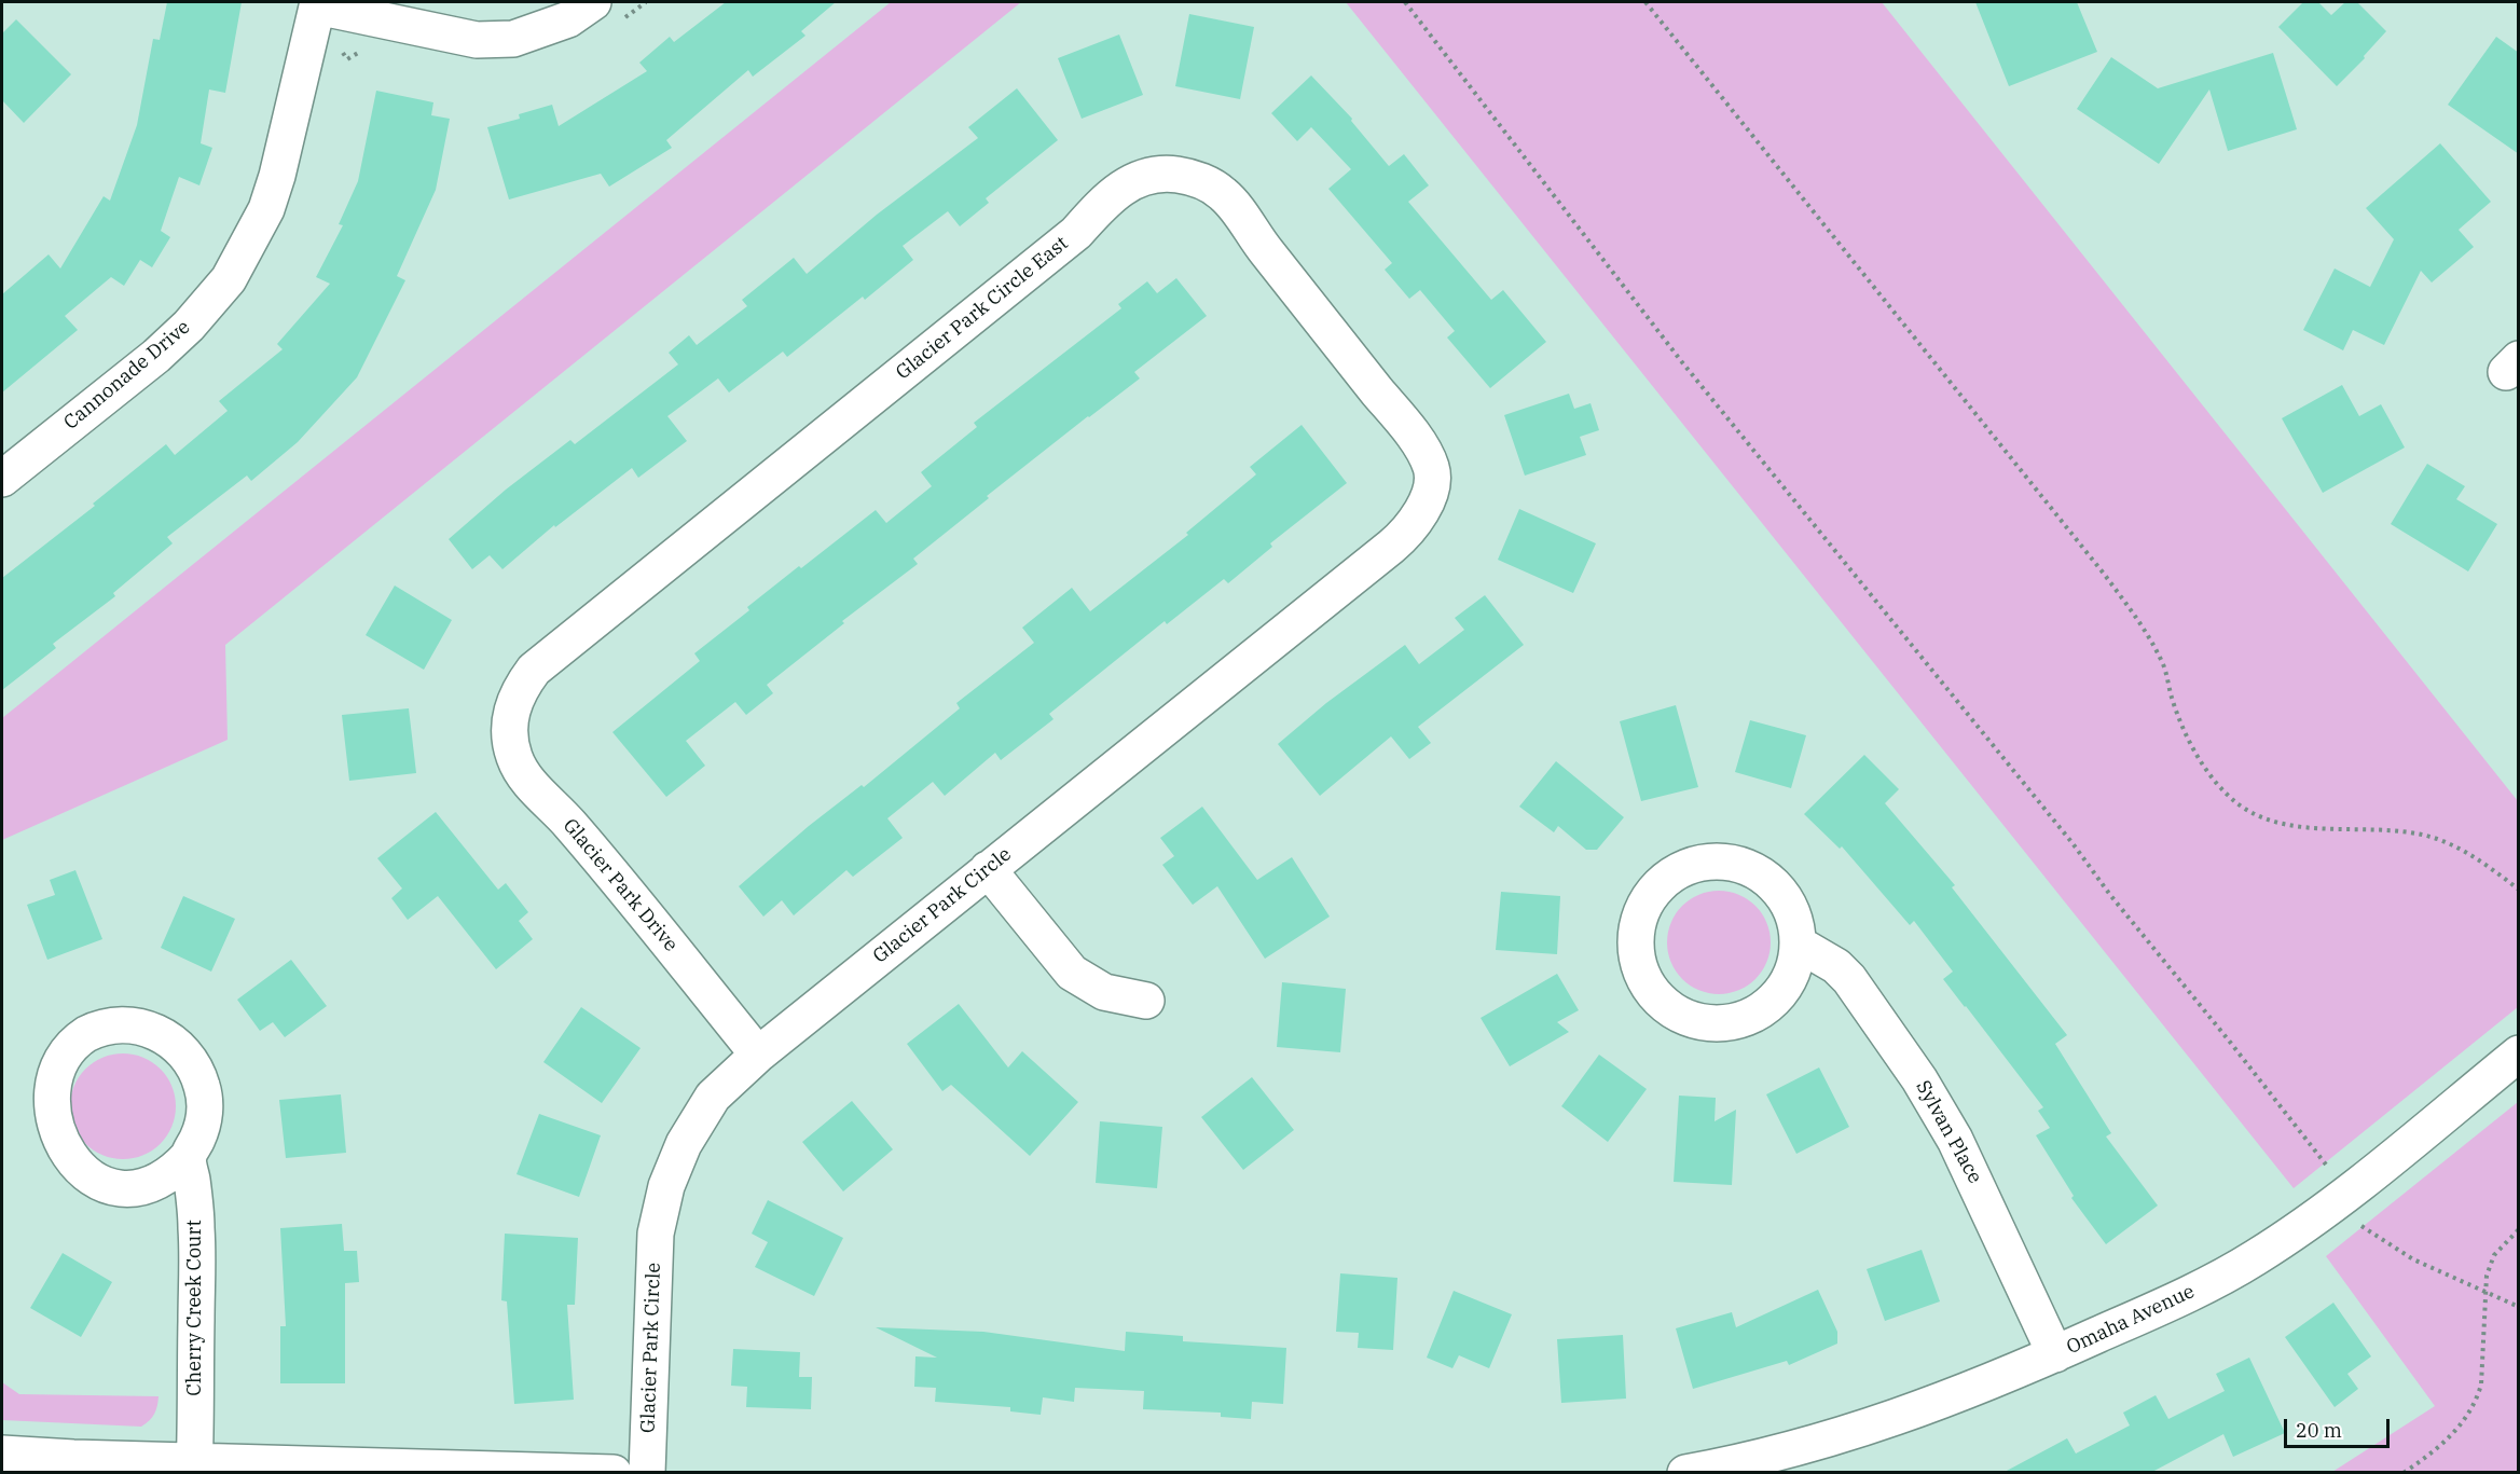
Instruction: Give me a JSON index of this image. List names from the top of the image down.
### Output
{
  "streets": {
    "street": [
      "Glacier Park Circle East",
      "Cannonade Drive",
      "Glacier Park Drive",
      "Glacier Park Circle",
      "Sylvan Place",
      "Cherry Creek Court",
      "Omaha Avenue"
    ]
  },
  "crossings": [
    ["Glacier Park Circle East", "Glacier Park Drive"],
    ["Glacier Park Circle East", "Glacier Park Circle"],
    ["Glacier Park Drive", "Glacier Park Circle"],
    ["Sylvan Place", "Omaha Avenue"]
  ],
  "scale_bar": "20 m"
}
